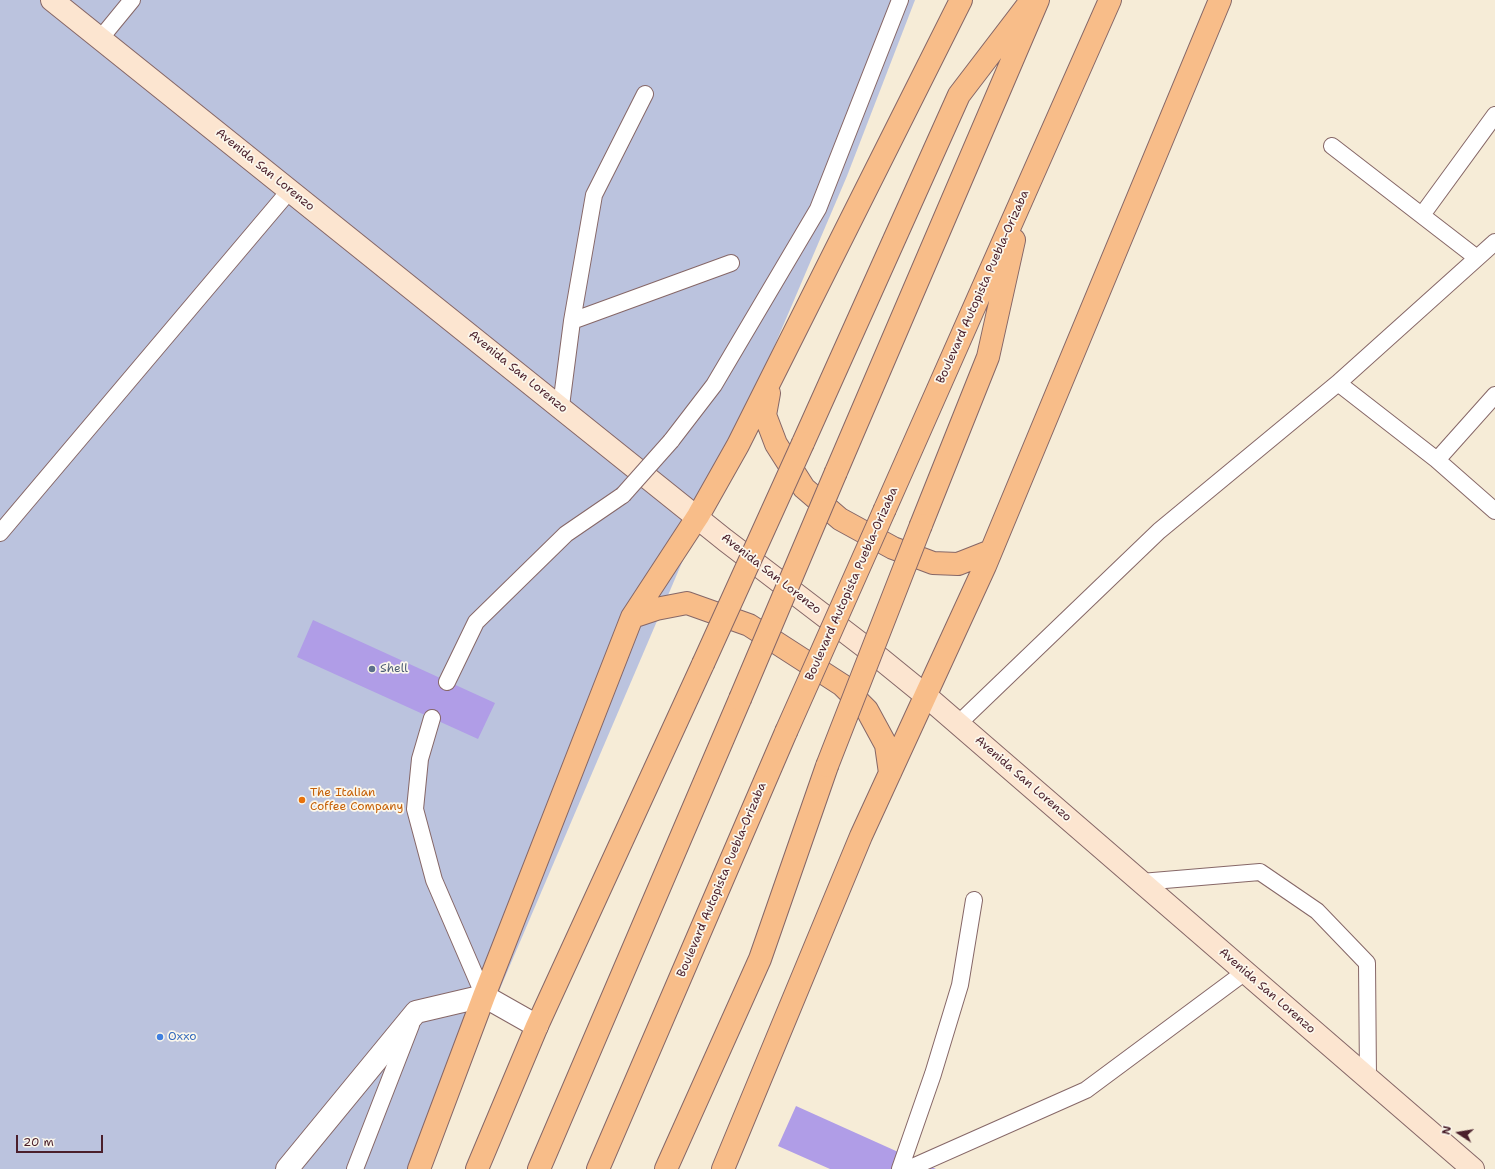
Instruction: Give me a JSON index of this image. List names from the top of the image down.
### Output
{
  "streets": {
    "highway": ["Boulevard Autopista Puebla-Orizaba"],
    "street": ["Avenida San Lorenzo"]
  },
  "places": ["Shell", "The Italian Coffee Company", "Oxxo"],
  "scale_bar": "20 m",
  "north": "left"
}
